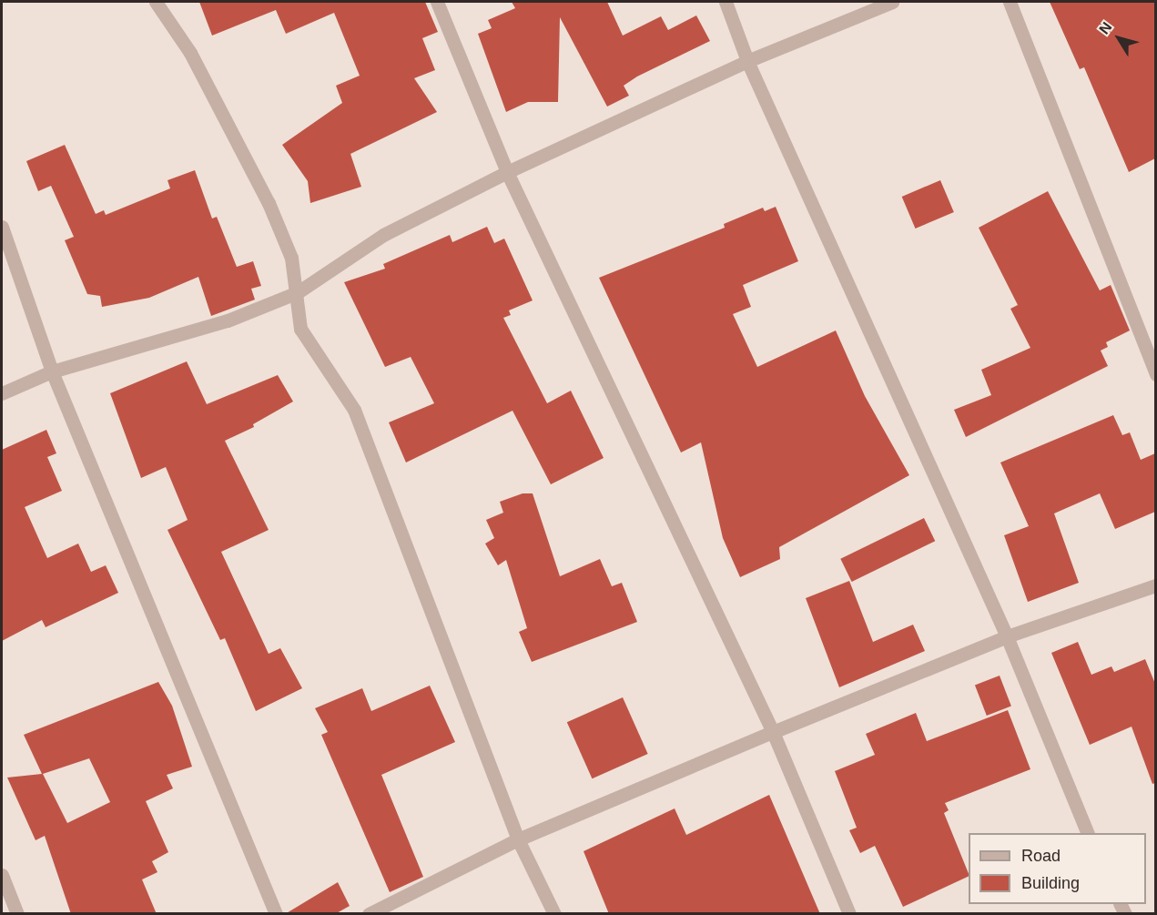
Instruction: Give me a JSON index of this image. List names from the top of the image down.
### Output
{
  "legend": ["Road", "Building"],
  "north": "top left"
}
